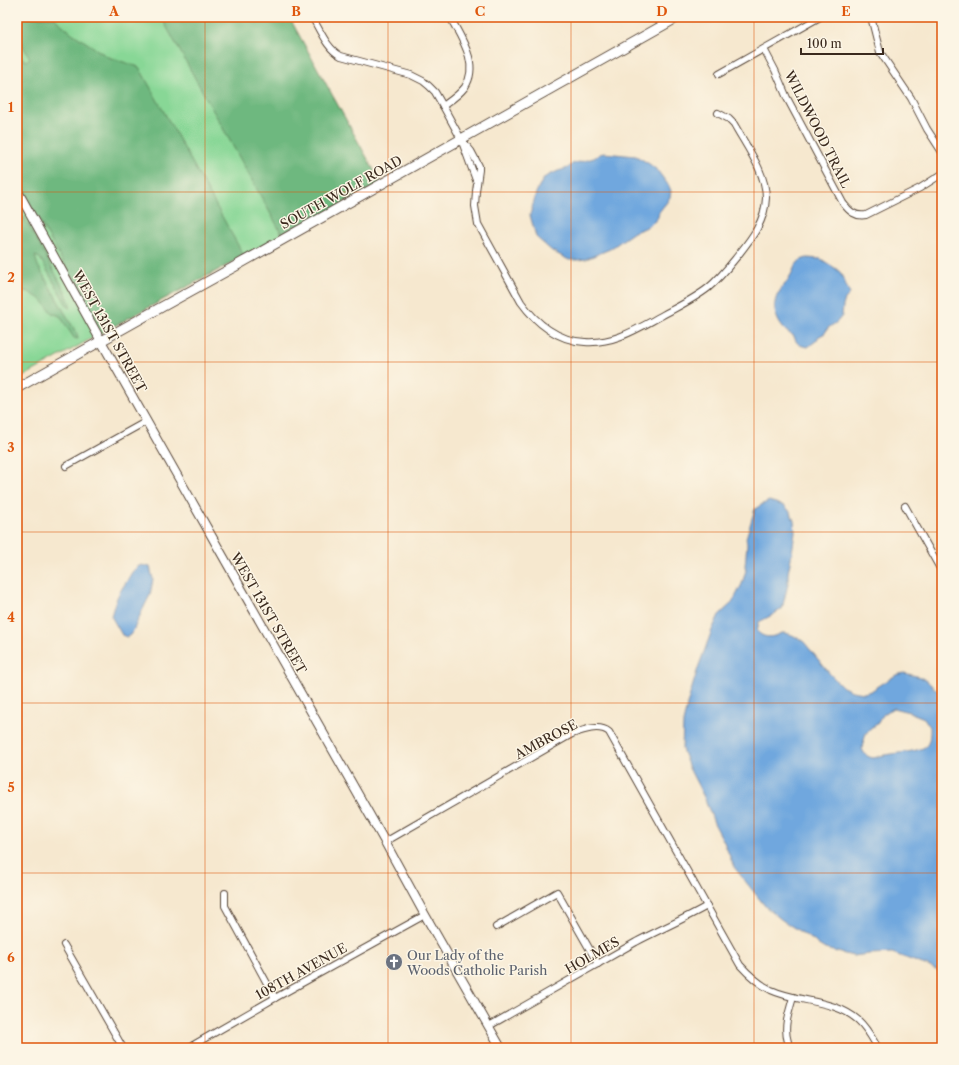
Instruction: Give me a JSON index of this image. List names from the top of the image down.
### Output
{
  "streets": {
    "main road": ["SOUTH WOLF ROAD"],
    "street": [
      "WILDWOOD TRAIL",
      "WEST 131ST STREET",
      "AMBROSE",
      "HOLMES",
      "108TH AVENUE"
    ]
  },
  "crossings": [
    ["SOUTH WOLF ROAD", "WEST 131ST STREET"],
    ["WEST 131ST STREET", "AMBROSE"],
    ["WEST 131ST STREET", "HOLMES"],
    ["WEST 131ST STREET", "108TH AVENUE"],
    ["AMBROSE", "HOLMES"]
  ],
  "places": {
    "church": ["Our Lady of the Woods Catholic Parish"]
  },
  "scale_bar": "100 m",
  "grid": {
    "columns": [
      "A",
      "B",
      "C",
      "D",
      "E"
    ],
    "rows": [
      "1",
      "2",
      "3",
      "4",
      "5",
      "6"
    ]
  }
}
